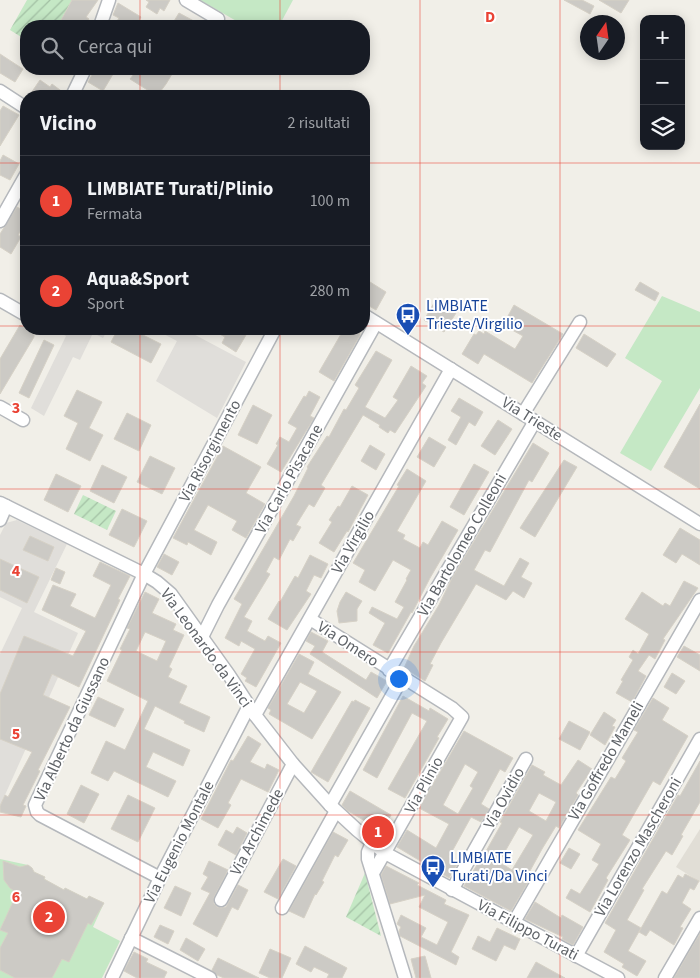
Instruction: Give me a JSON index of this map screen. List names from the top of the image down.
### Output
{
  "streets": {
    "street": [
      "Via Trieste",
      "Via Risorgimento",
      "Via Carlo Pisacane",
      "Via Virgilio",
      "Via Bartolomeo Colleoni",
      "Via Omero",
      "Via Leonardo da Vinci",
      "Via Alberto da Giussano",
      "Via Goffredo Mameli",
      "Via Plinio",
      "Via Ovidio",
      "Via Archimede",
      "Via Eugenio Montale",
      "Via Lorenzo Mascheroni",
      "Via Filippo Turati"
    ]
  },
  "crossings": [
    ["Via Trieste", "Via Carlo Pisacane"],
    ["Via Trieste", "Via Virgilio"],
    ["Via Trieste", "Via Bartolomeo Colleoni"],
    ["Via Risorgimento", "Via Leonardo da Vinci"],
    ["Via Risorgimento", "Via Alberto da Giussano"],
    ["Via Carlo Pisacane", "Via Leonardo da Vinci"],
    ["Via Virgilio", "Via Omero"],
    ["Via Virgilio", "Via Leonardo da Vinci"],
    ["Via Virgilio", "Via Eugenio Montale"],
    ["Via Bartolomeo Colleoni", "Via Omero"],
    ["Via Omero", "Via Plinio"],
    ["Via Leonardo da Vinci", "Via Alberto da Giussano"],
    ["Via Leonardo da Vinci", "Via Plinio"],
    ["Via Leonardo da Vinci", "Via Archimede"],
    ["Via Leonardo da Vinci", "Via Eugenio Montale"],
    ["Via Leonardo da Vinci", "Via Filippo Turati"],
    ["Via Alberto da Giussano", "Via Eugenio Montale"],
    ["Via Goffredo Mameli", "Via Filippo Turati"],
    ["Via Plinio", "Via Filippo Turati"],
    ["Via Ovidio", "Via Filippo Turati"],
    ["Via Lorenzo Mascheroni", "Via Filippo Turati"]
  ],
  "places": {
    "bus stop": ["LIMBIATE Trieste/Virgilio", "LIMBIATE Turati/Da Vinci"]
  },
  "north": "top",
  "page": {
    "map_buttons": ["+", "−"],
    "search": "Cerca qui",
    "heading": ["Vicino", "2 risultati"],
    "list": [
      {
        "mark": "1",
        "name": "LIMBIATE Turati/Plinio",
        "note": "Fermata",
        "value": "100 m"
      },
      {
        "mark": "2",
        "name": "Aqua&Sport",
        "note": "Sport",
        "value": "280 m"
      }
    ],
    "pins": ["1", "2"]
  },
  "grid": {
    "columns": ["D"],
    "rows": [
      "3",
      "4",
      "5",
      "6"
    ]
  }
}
